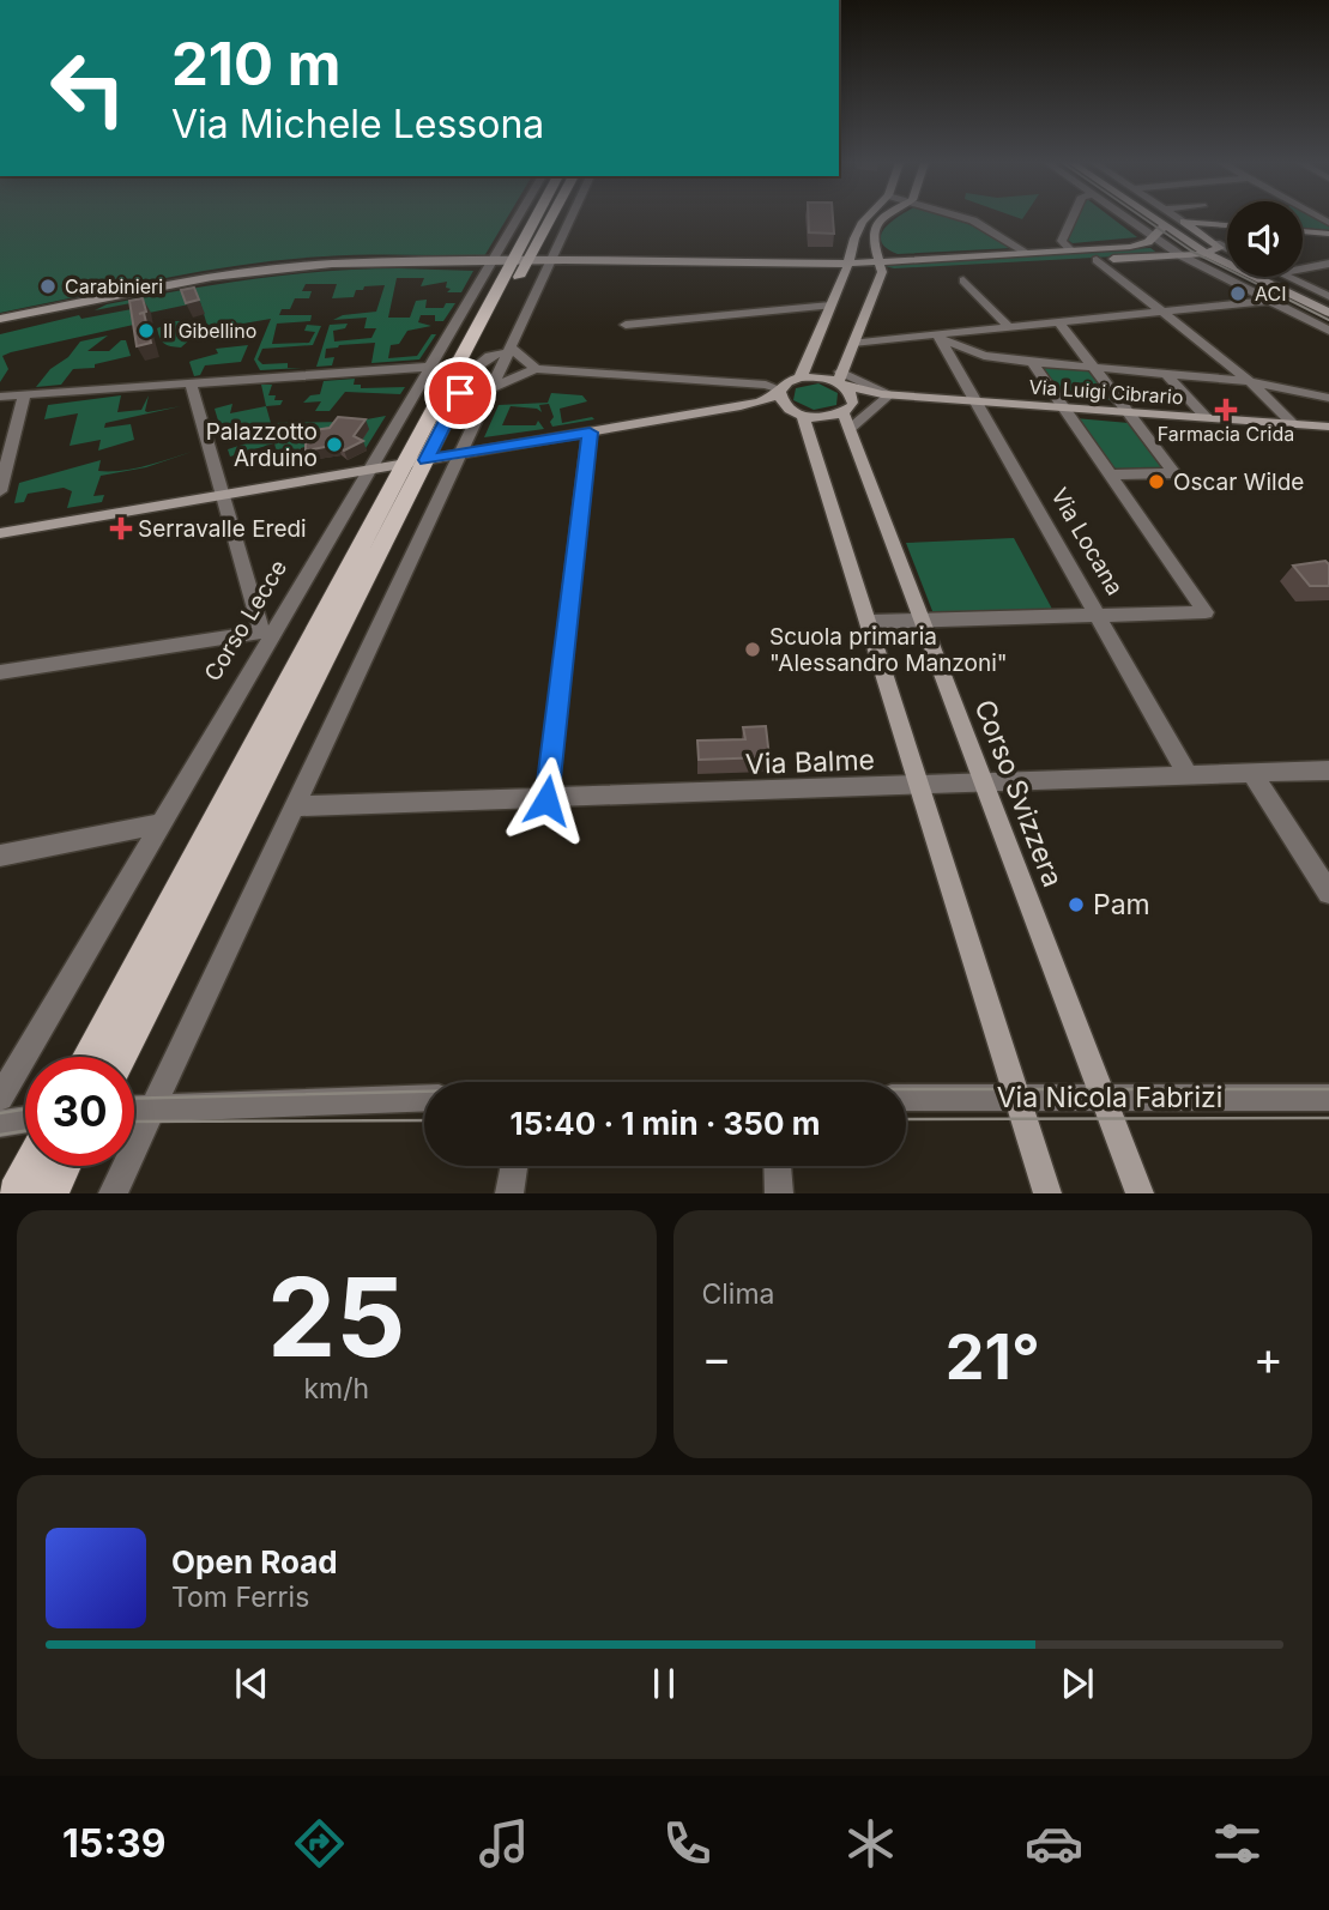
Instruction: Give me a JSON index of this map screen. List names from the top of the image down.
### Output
{
  "streets": {
    "street": [
      "Via Luigi Cibrario",
      "Via Locana",
      "Corso Lecce",
      "Via Balme",
      "Corso Svizzera",
      "Via Nicola Fabrizi"
    ]
  },
  "crossings": [
    ["Via Luigi Cibrario", "Via Locana"],
    ["Via Luigi Cibrario", "Corso Svizzera"],
    ["Via Locana", "Via Balme"],
    ["Via Balme", "Corso Svizzera"],
    ["Corso Svizzera", "Via Nicola Fabrizi"]
  ],
  "places": {
    "other": [
      "Carabinieri",
      "ACI",
      "Il Gibellino",
      "Palazzotto Arduino",
      "Oscar Wilde",
      "Scuola primaria \"Alessandro Manzoni\"",
      "Pam"
    ],
    "health": ["Farmacia Crida", "Serravalle Eredi"]
  },
  "page": {
    "turn": ["210 m", "Via Michele Lessona"],
    "limit": "30",
    "trip": "15:40 · 1 min · 350 m",
    "tile": [
      ["25", "km/h"],
      "Clima"
    ],
    "heat": ["−", "21°", "+"],
    "song": ["Open Road", "Tom Ferris"],
    "tabs": "15:39"
  }
}
